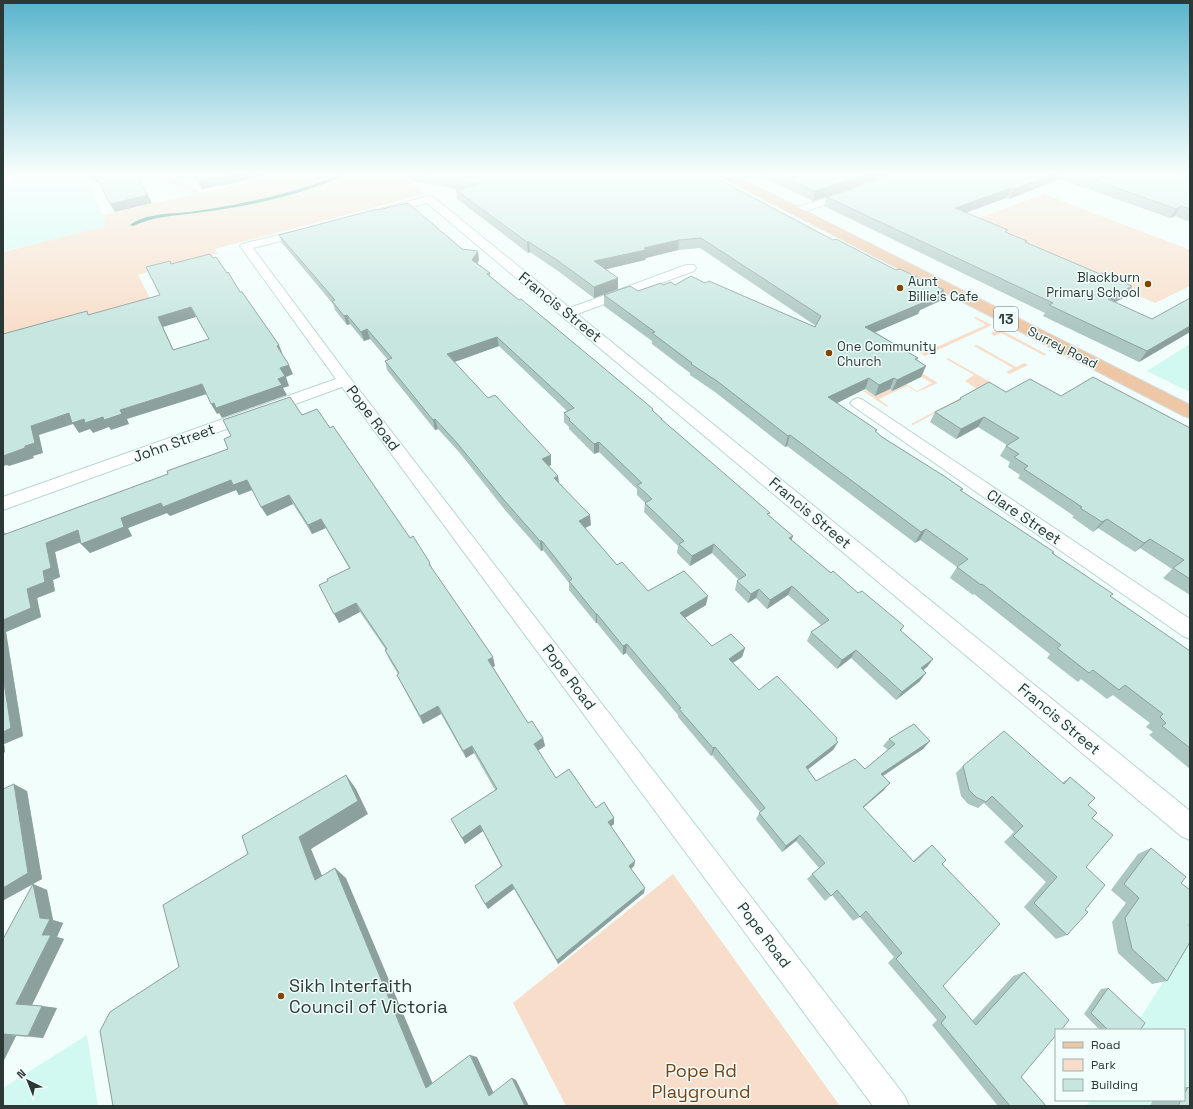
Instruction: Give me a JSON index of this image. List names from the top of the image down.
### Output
{
  "streets": {
    "main road": ["13", "Surrey Road"],
    "street": [
      "Francis Street",
      "Pope Road",
      "John Street",
      "Clare Street"
    ]
  },
  "crossings": [
    ["Pope Road", "John Street"]
  ],
  "parks": ["Pope Rd Playground"],
  "places": [
    "Blackburn Primary School",
    "Aunt Billie's Cafe",
    "One Community Church",
    "Sikh Interfaith Council of Victoria"
  ],
  "legend": ["Road", "Park", "Building"],
  "north": "top left"
}
